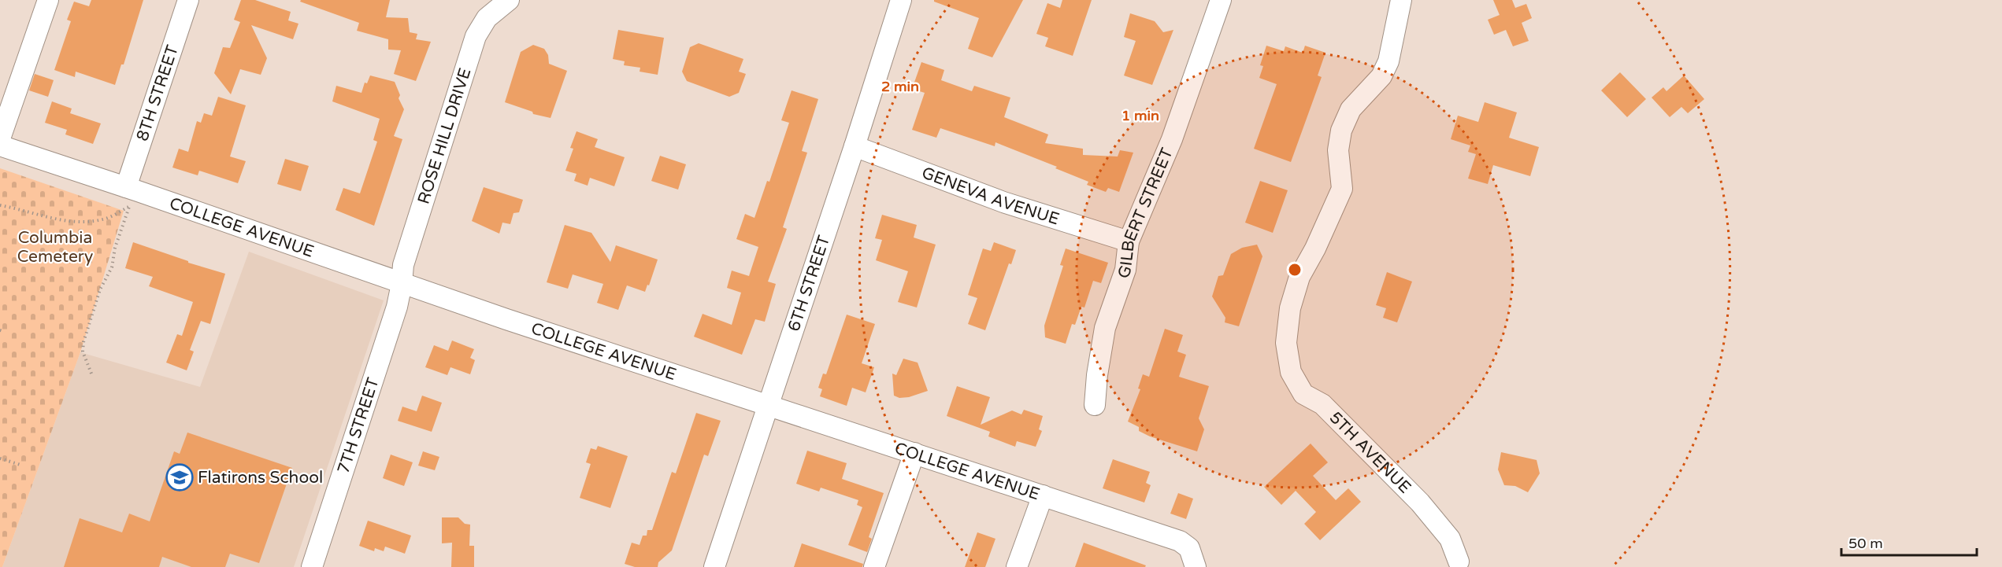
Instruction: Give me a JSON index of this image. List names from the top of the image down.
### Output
{
  "streets": {
    "street": [
      "8TH STREET",
      "ROSE HILL DRIVE",
      "GENEVA AVENUE",
      "GILBERT STREET",
      "COLLEGE AVENUE",
      "6TH STREET",
      "7TH STREET",
      "5TH AVENUE"
    ]
  },
  "crossings": [
    ["8TH STREET", "COLLEGE AVENUE"],
    ["ROSE HILL DRIVE", "COLLEGE AVENUE"],
    ["ROSE HILL DRIVE", "7TH STREET"],
    ["GENEVA AVENUE", "GILBERT STREET"],
    ["GENEVA AVENUE", "6TH STREET"],
    ["COLLEGE AVENUE", "6TH STREET"],
    ["COLLEGE AVENUE", "7TH STREET"]
  ],
  "parks": ["Columbia Cemetery"],
  "places": {
    "school or university": ["Flatirons School"]
  },
  "scale_bar": "50 m",
  "rings": ["2 min", "1 min"]
}
